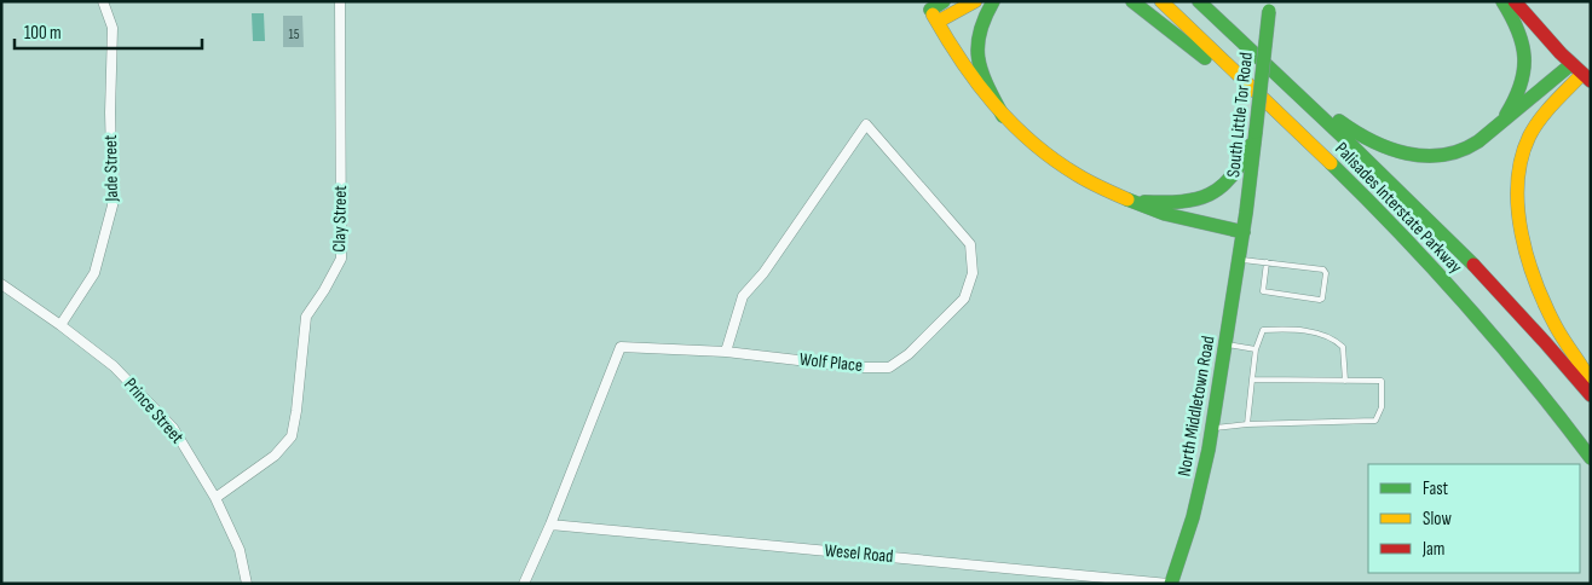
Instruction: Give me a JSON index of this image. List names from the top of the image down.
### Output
{
  "streets": {
    "main road": ["South Little Tor Road", "Palisades Interstate Parkway", "North Middletown Road"],
    "street": [
      "Jade Street",
      "Clay Street",
      "Wolf Place",
      "Prince Street",
      "Wesel Road"
    ]
  },
  "crossings": [
    ["South Little Tor Road", "North Middletown Road"],
    ["Jade Street", "Prince Street"],
    ["Clay Street", "Prince Street"],
    ["North Middletown Road", "Wesel Road"]
  ],
  "house_numbers": ["15"],
  "legend": ["Fast", "Slow", "Jam"],
  "scale_bar": "100 m"
}
